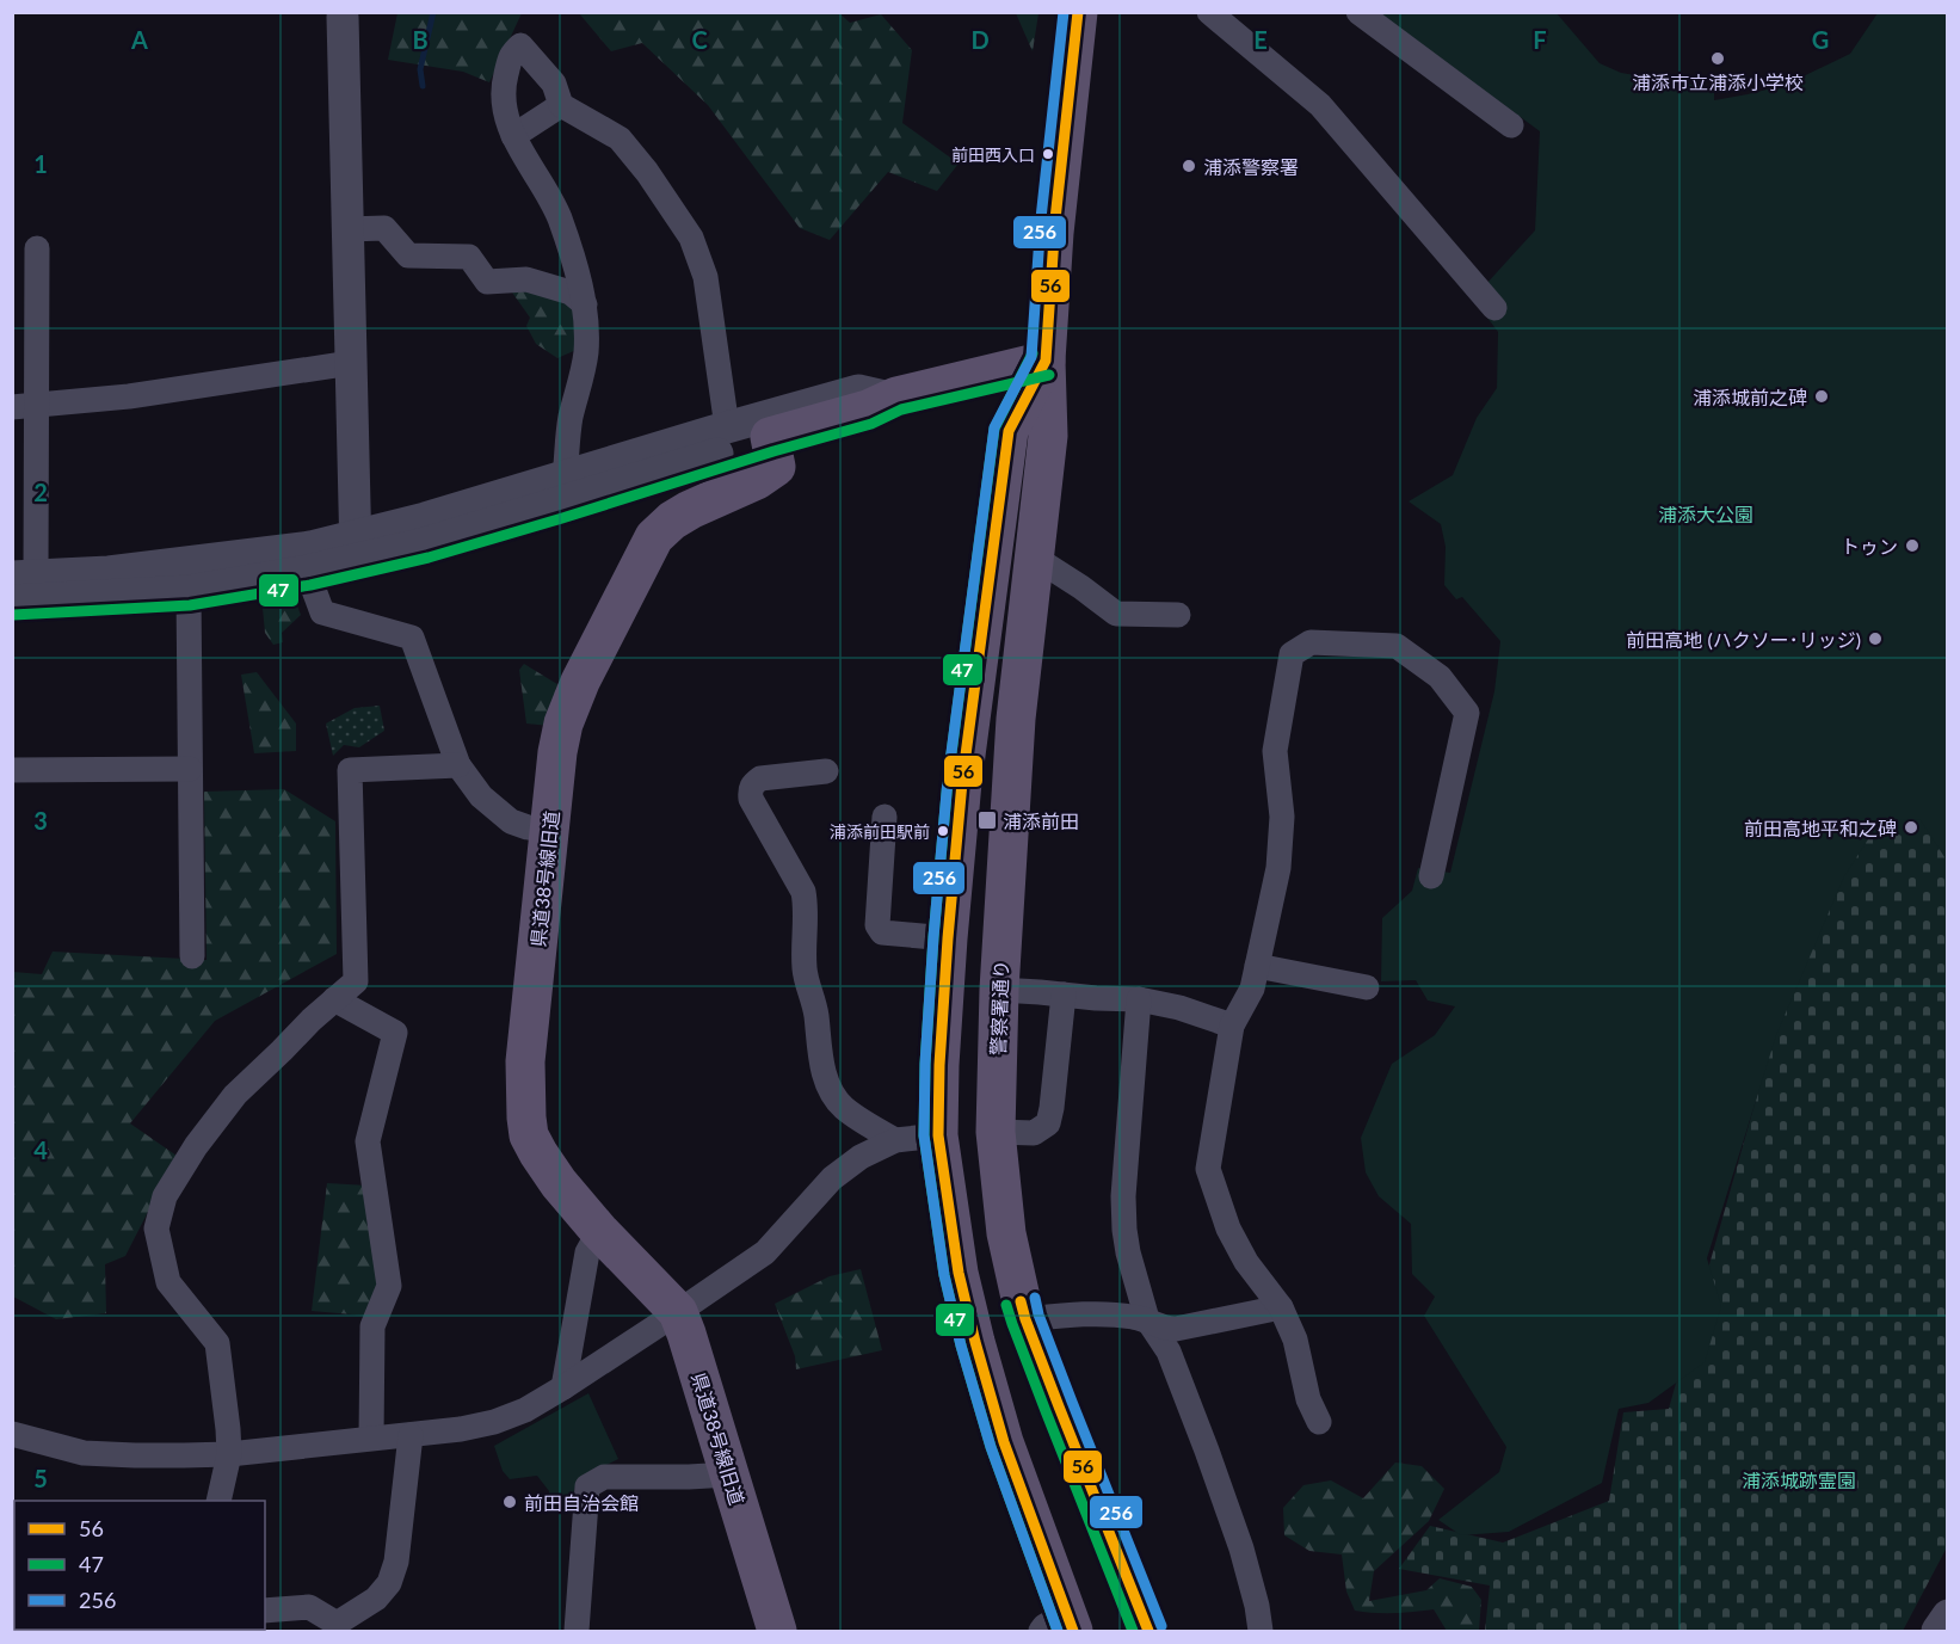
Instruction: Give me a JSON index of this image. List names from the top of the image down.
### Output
{
  "streets": {
    "main road": ["県道38号線旧道", "警察署通り"]
  },
  "parks": ["浦添大公園", "浦添城跡霊園"],
  "places": {
    "other": [
      "浦添市立浦添小学校",
      "前田西入口",
      "浦添警察署",
      "浦添城前之碑",
      "トゥン",
      "前田高地 (ハクソー･リッジ)",
      "前田高地平和之碑",
      "浦添前田駅前",
      "前田自治会館"
    ],
    "transit": ["浦添前田"]
  },
  "lines": ["transit line 56", "transit line 256", "transit line 47"],
  "legend": ["56", "47", "256"],
  "grid": {
    "columns": [
      "A",
      "B",
      "C",
      "D",
      "E",
      "F",
      "G"
    ],
    "rows": [
      "1",
      "2",
      "3",
      "4",
      "5"
    ]
  }
}
